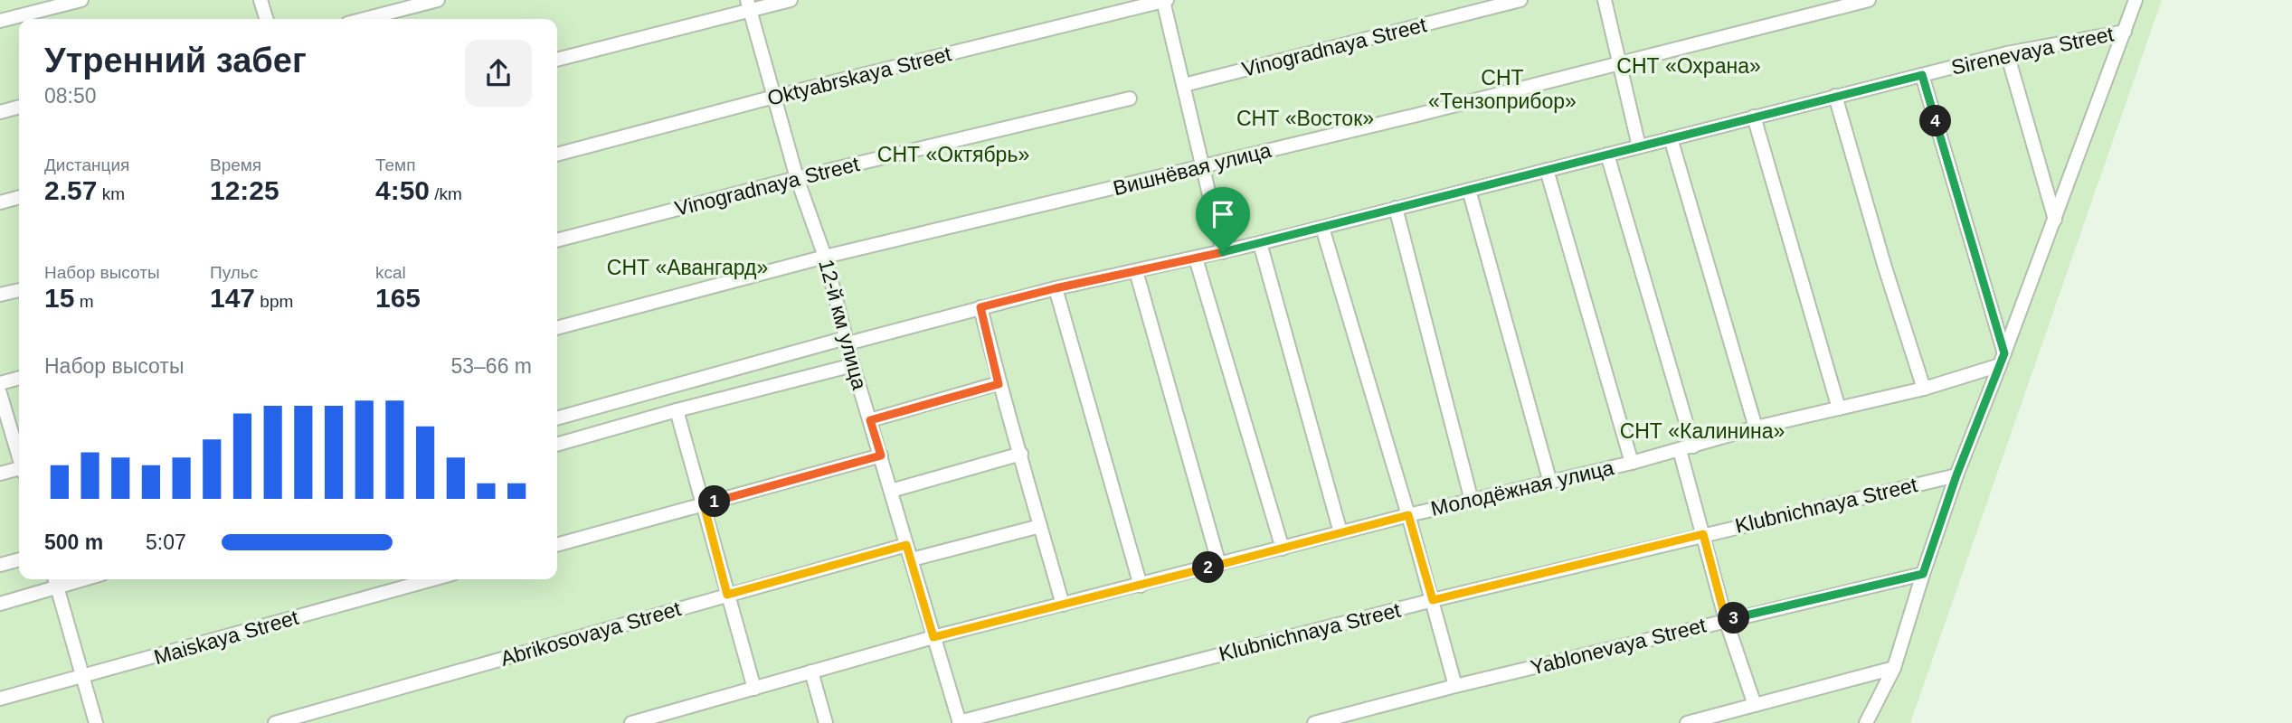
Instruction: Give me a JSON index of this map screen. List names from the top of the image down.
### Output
{
  "streets": {
    "street": [
      "Vinogradnaya Street",
      "Sirenevaya Street",
      "Oktyabrskaya Street",
      "Вишнёвая улица",
      "12-й км улица",
      "Молодёжная улица",
      "Klubnichnaya Street",
      "Abrikosovaya Street",
      "Maiskaya Street",
      "Yablonevaya Street"
    ]
  },
  "crossings": [
    ["Vinogradnaya Street", "12-й км улица"],
    ["Sirenevaya Street", "12-й км улица"],
    ["Oktyabrskaya Street", "12-й км улица"],
    ["Вишнёвая улица", "12-й км улица"],
    ["12-й км улица", "Молодёжная улица"],
    ["12-й км улица", "Klubnichnaya Street"],
    ["12-й км улица", "Abrikosovaya Street"]
  ],
  "parks": [
    "СНТ «Охрана»",
    "СНТ «Тензоприбор»",
    "СНТ «Восток»",
    "СНТ «Октябрь»",
    "СНТ «Авангард»",
    "СНТ «Калинина»"
  ],
  "page": {
    "heading": ["Утренний забег", "08:50"],
    "pins": [
      "4",
      "1",
      "2",
      "3"
    ],
    "stats": [
      ["Дистанция", "2.57 km"],
      ["Время", "12:25"],
      ["Темп", "4:50 /km"],
      ["Набор высоты", "15 m"],
      ["Пульс", "147 bpm"],
      ["kcal", "165"]
    ],
    "chart": ["Набор высоты", "53–66 m"],
    "list": [
      {
        "name": "500 m",
        "note": "5:07"
      }
    ]
  }
}
